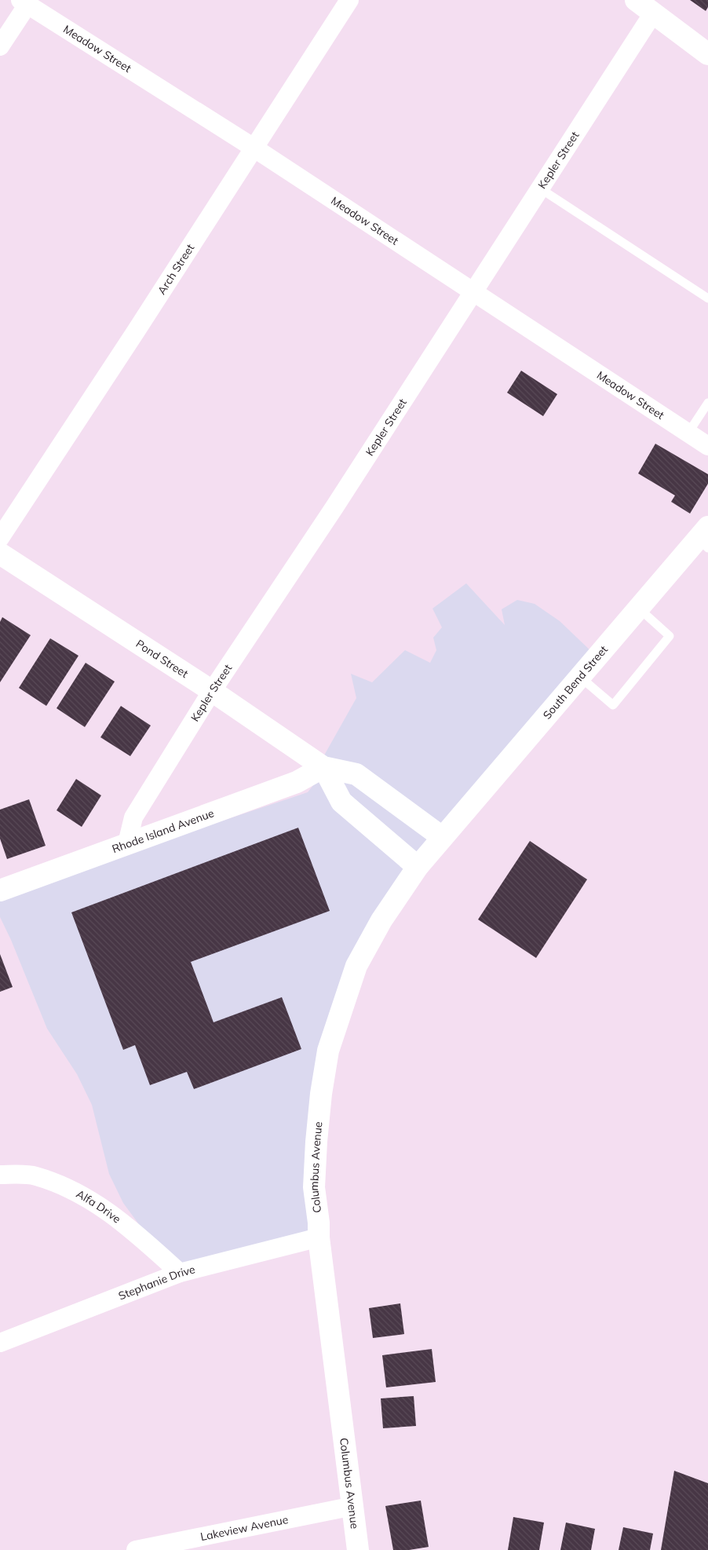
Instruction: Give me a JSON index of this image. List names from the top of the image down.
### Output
{
  "streets": {
    "street": [
      "Meadow Street",
      "Kepler Street",
      "Arch Street",
      "Pond Street",
      "South Bend Street",
      "Rhode Island Avenue",
      "Columbus Avenue",
      "Alfa Drive",
      "Stephanie Drive",
      "Lakeview Avenue"
    ]
  },
  "crossings": [
    ["Meadow Street", "Kepler Street"],
    ["Meadow Street", "Arch Street"],
    ["Kepler Street", "Pond Street"],
    ["Kepler Street", "Rhode Island Avenue"],
    ["Pond Street", "South Bend Street"],
    ["Pond Street", "Rhode Island Avenue"],
    ["Pond Street", "Columbus Avenue"],
    ["South Bend Street", "Columbus Avenue"],
    ["Columbus Avenue", "Stephanie Drive"],
    ["Columbus Avenue", "Lakeview Avenue"],
    ["Alfa Drive", "Stephanie Drive"]
  ]
}
